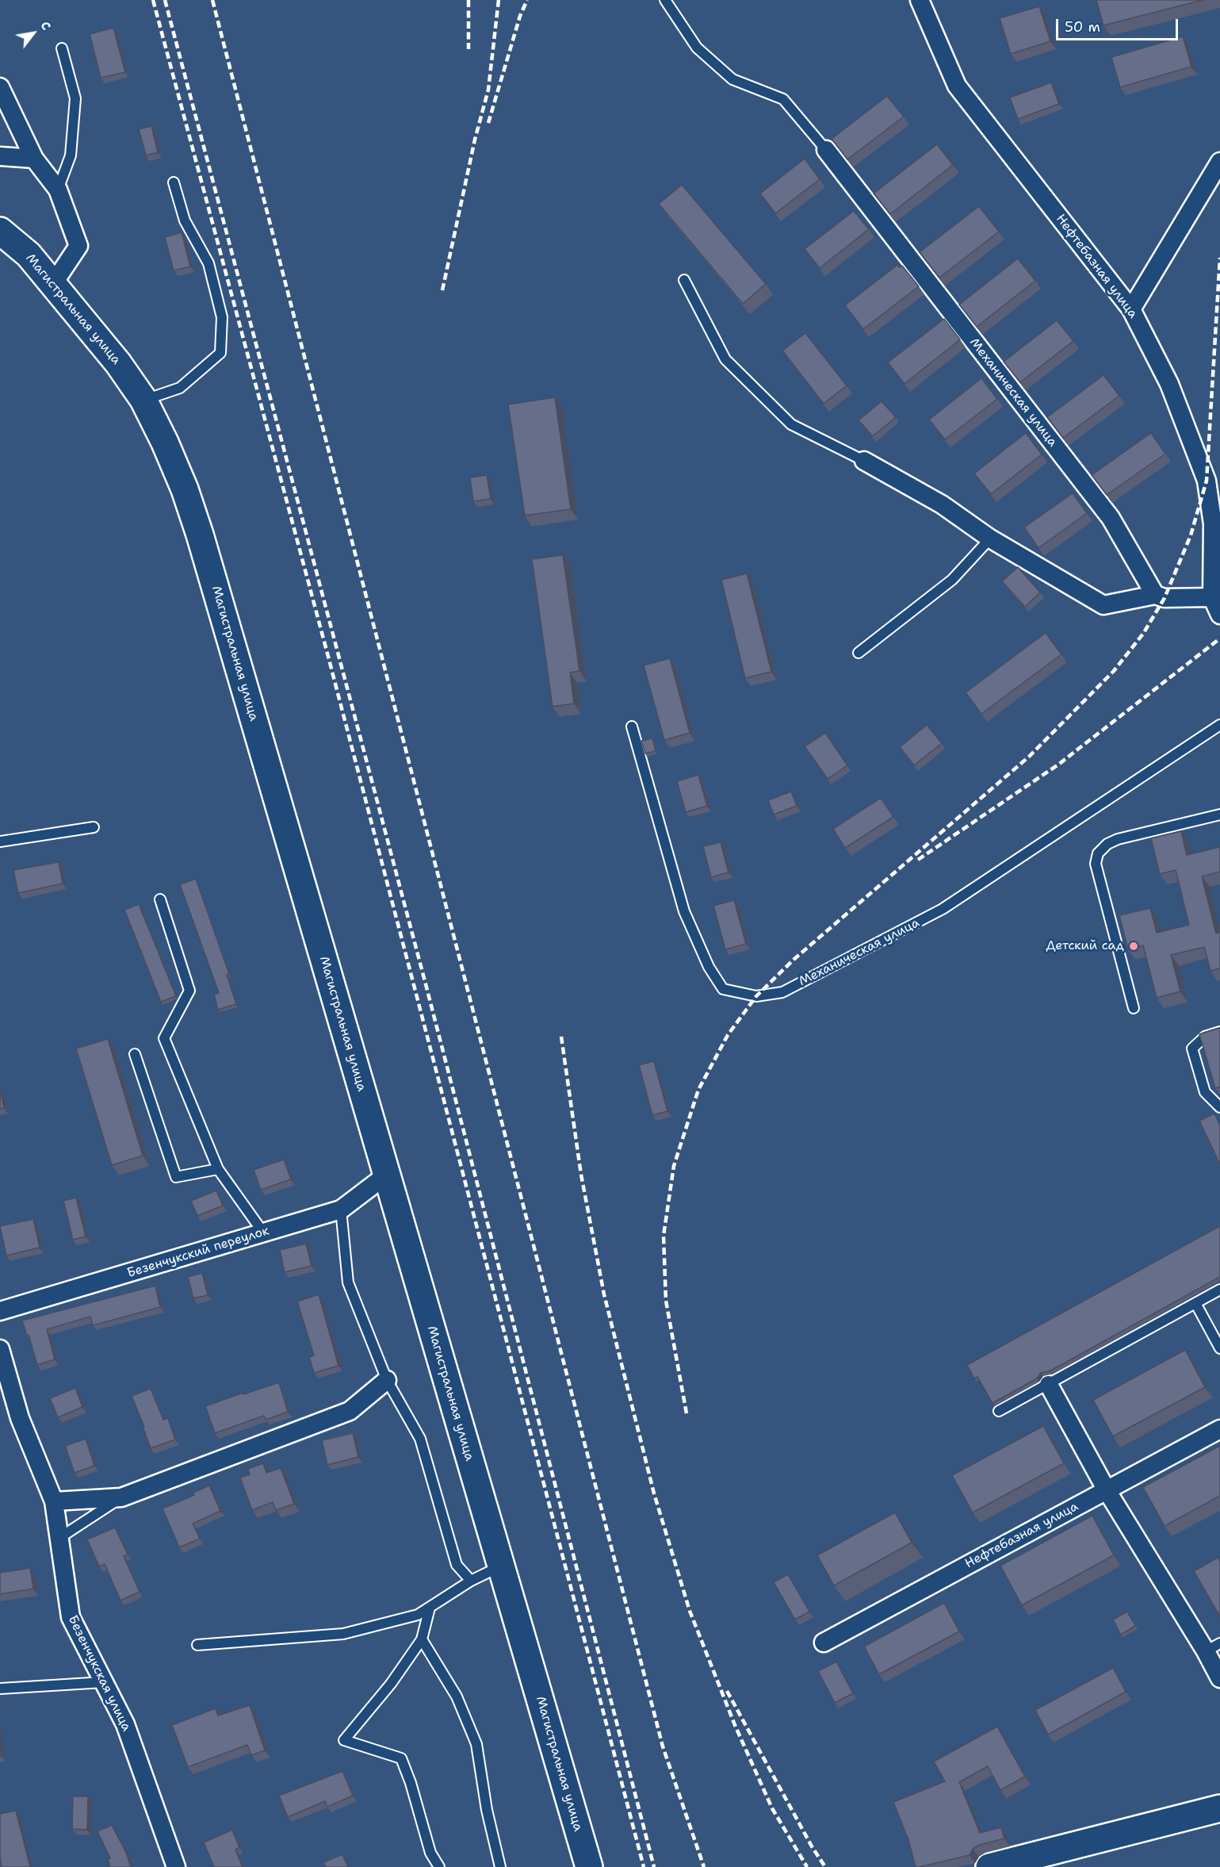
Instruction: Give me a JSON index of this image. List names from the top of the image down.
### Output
{
  "streets": {
    "main road": ["Магистральная улица"],
    "street": [
      "Нефтебазная улица",
      "Механическая улица",
      "Безенчукский переулок",
      "Безенчукская улица"
    ]
  },
  "crossings": [
    ["Магистральная улица", "Безенчукский переулок"]
  ],
  "places": ["Детский сад"],
  "scale_bar": "50 m",
  "north": "top right"
}
